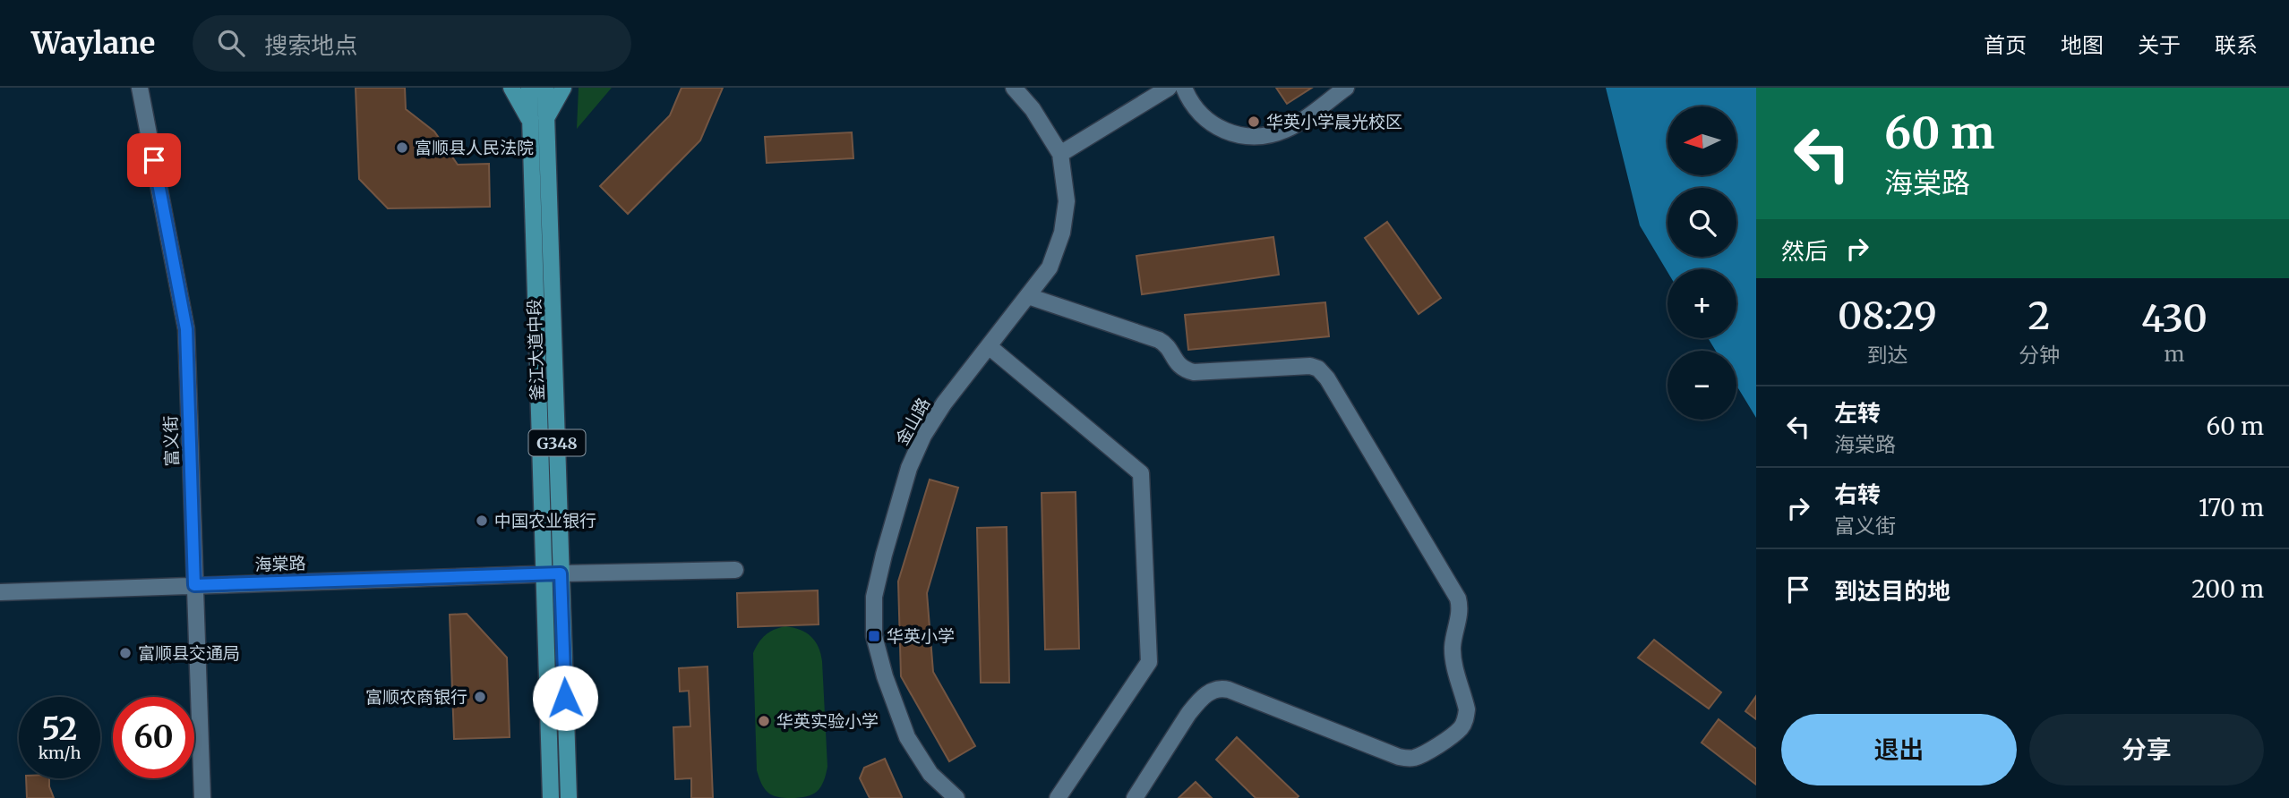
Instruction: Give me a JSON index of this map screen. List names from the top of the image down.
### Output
{
  "streets": {
    "main road": ["釜江大道中段", "G348"],
    "street": ["金山路", "富义街", "海棠路"]
  },
  "crossings": [
    ["釜江大道中段", "海棠路"],
    ["富义街", "海棠路"]
  ],
  "places": {
    "other": [
      "华英小学晨光校区",
      "富顺县人民法院",
      "中国农业银行",
      "富顺县交通局",
      "富顺农商银行",
      "华英实验小学"
    ],
    "transit": ["华英小学"]
  },
  "north": "left",
  "page": {
    "header": "Waylane",
    "search": "搜索地点",
    "nav": [
      "首页",
      "地图",
      "关于",
      "联系"
    ],
    "turn": ["60 m", "海棠路"],
    "map_buttons": ["+", "−"],
    "then": "然后",
    "eta": [
      "08:29",
      "到达",
      "2",
      "分钟",
      "430",
      "m"
    ],
    "list": [
      {
        "name": "左转",
        "note": "海棠路",
        "value": "60 m"
      },
      {
        "name": "右转",
        "note": "富义街",
        "value": "170 m"
      },
      {
        "name": "到达目的地",
        "value": "200 m"
      }
    ],
    "speed": "52 km/h",
    "limit": "60",
    "buttons": ["退出", "分享"]
  }
}
